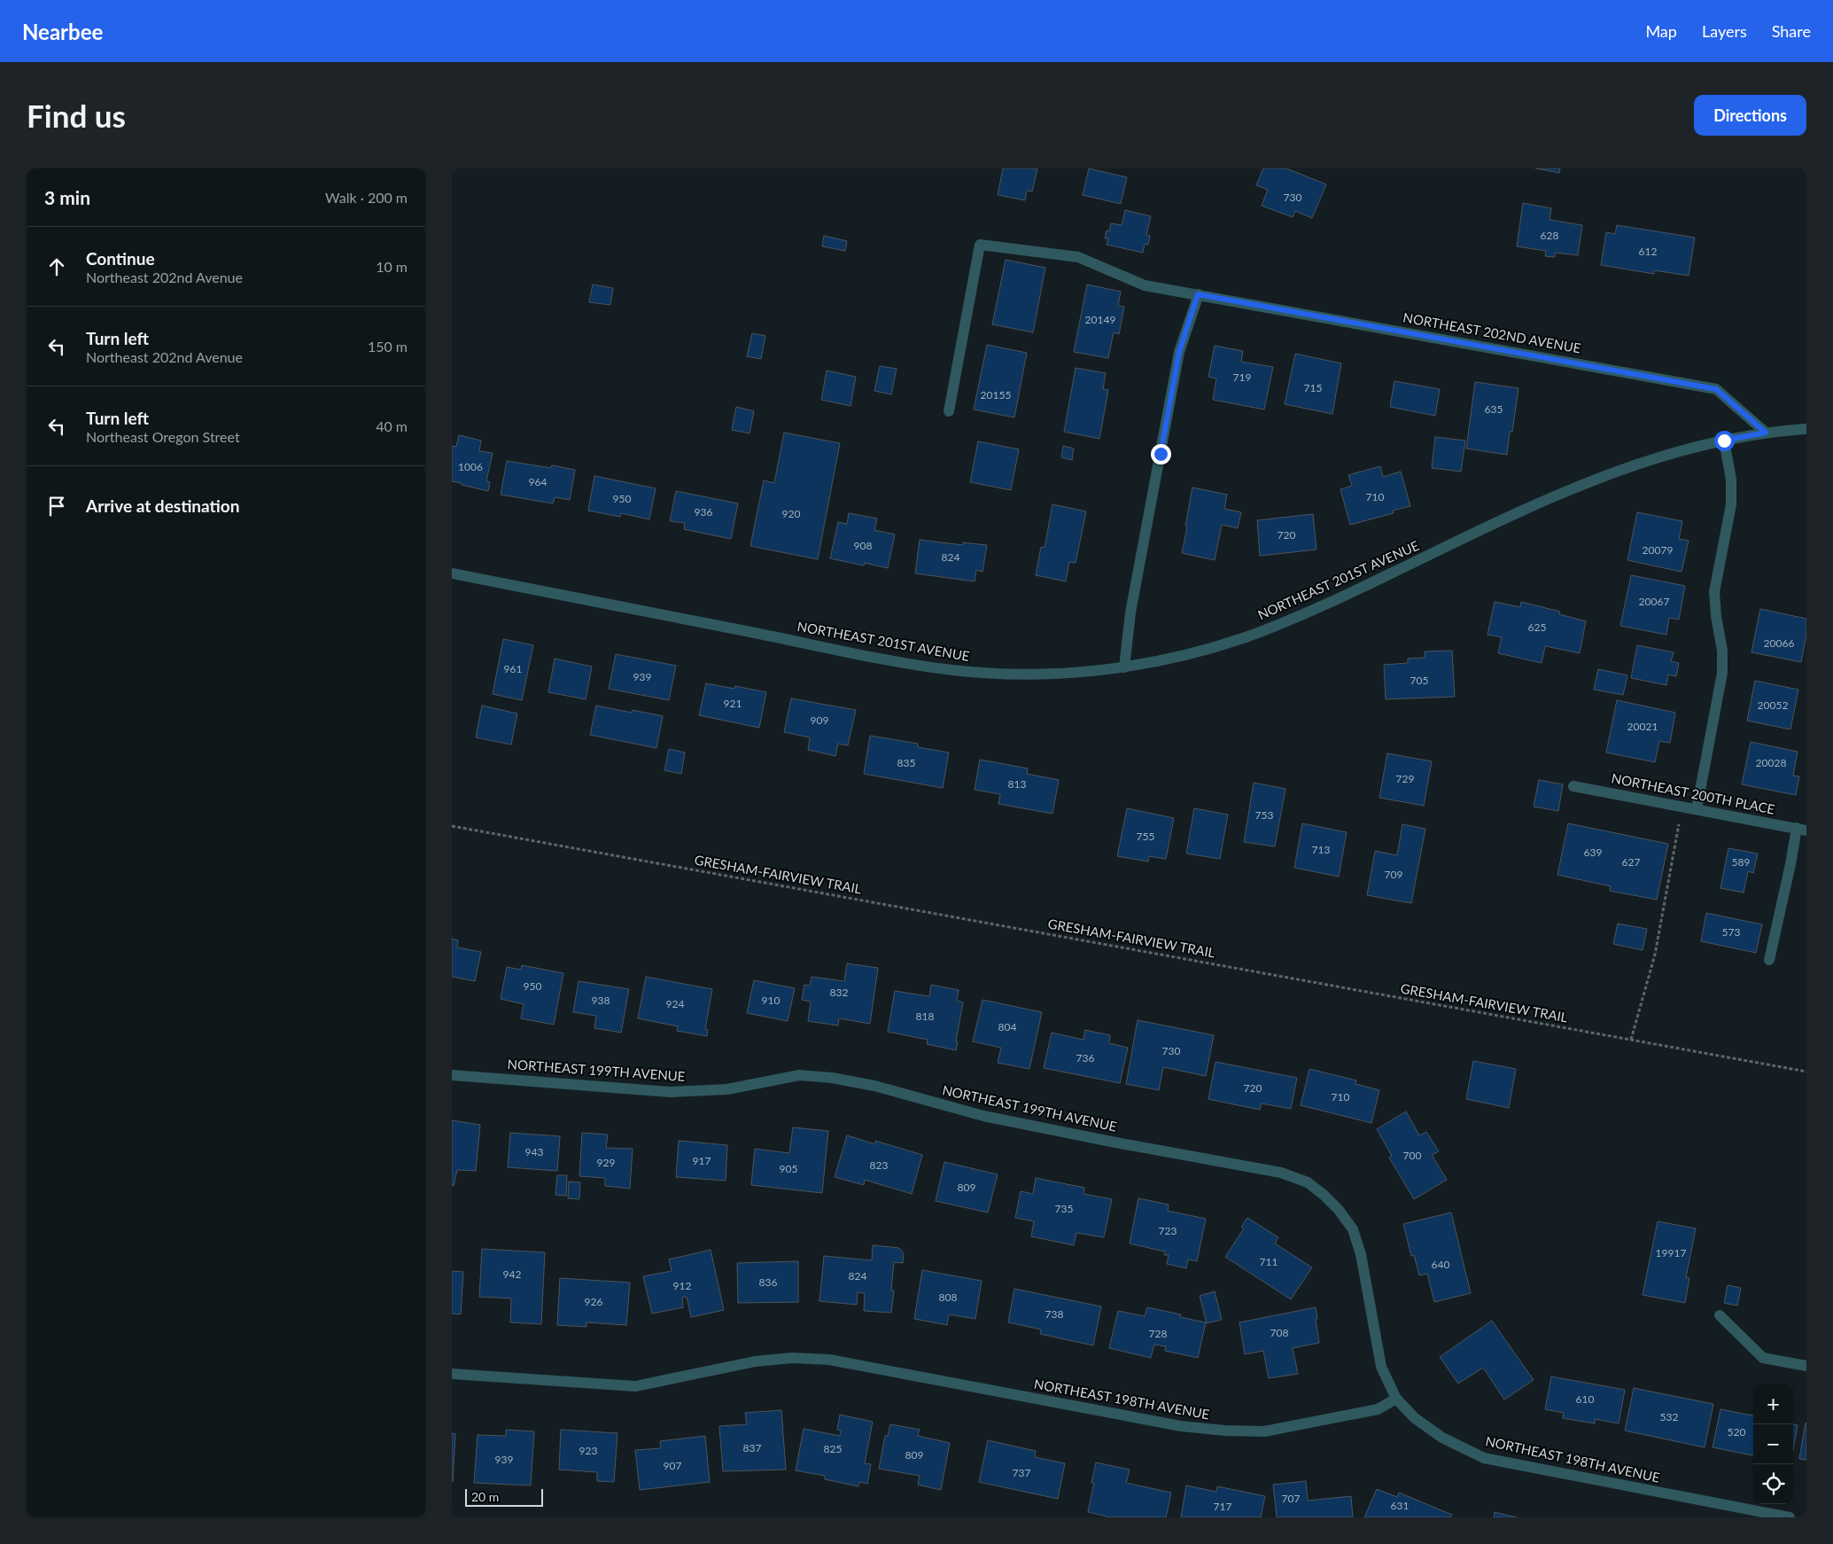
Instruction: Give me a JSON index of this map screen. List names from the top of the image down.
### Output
{
  "streets": {
    "street": [
      "NORTHEAST 202ND AVENUE",
      "NORTHEAST 201ST AVENUE",
      "NORTHEAST 200TH PLACE",
      "NORTHEAST 199TH AVENUE",
      "NORTHEAST 198TH AVENUE"
    ],
    "path": ["GRESHAM-FAIRVIEW TRAIL"]
  },
  "crossings": [
    ["NORTHEAST 199TH AVENUE", "NORTHEAST 198TH AVENUE"]
  ],
  "house_numbers": [
    "730",
    "628",
    "612",
    "20149",
    "719",
    "715",
    "20155",
    "635",
    "1006",
    "964",
    "710",
    "950",
    "936",
    "920",
    "720",
    "908",
    "20079",
    "824",
    "20067",
    "625",
    "20066",
    "961",
    "939",
    "705",
    "921",
    "20052",
    "909",
    "20021",
    "835",
    "20028",
    "729",
    "813",
    "753",
    "755",
    "713",
    "639",
    "627",
    "589",
    "709",
    "573",
    "950",
    "832",
    "938",
    "910",
    "924",
    "818",
    "804",
    "730",
    "736",
    "720",
    "710",
    "943",
    "700",
    "917",
    "929",
    "823",
    "905",
    "809",
    "735",
    "723",
    "19917",
    "711",
    "640",
    "942",
    "824",
    "836",
    "912",
    "808",
    "926",
    "738",
    "708",
    "728",
    "610",
    "532",
    "520",
    "837",
    "825",
    "923",
    "809",
    "939",
    "907",
    "737",
    "707",
    "631",
    "717"
  ],
  "scale_bar": "20 m",
  "page": {
    "header": "Nearbee",
    "nav": ["Map", "Layers", "Share"],
    "buttons": "Directions",
    "title": "Find us",
    "heading": ["3 min", "Walk · 200 m"],
    "list": [
      ["Continue", "Northeast 202nd Avenue", "10 m"],
      ["Turn left", "Northeast 202nd Avenue", "150 m"],
      ["Turn left", "Northeast Oregon Street", "40 m"],
      "Arrive at destination"
    ],
    "map_buttons": ["+", "−"],
    "scale": "20 m"
  }
}
